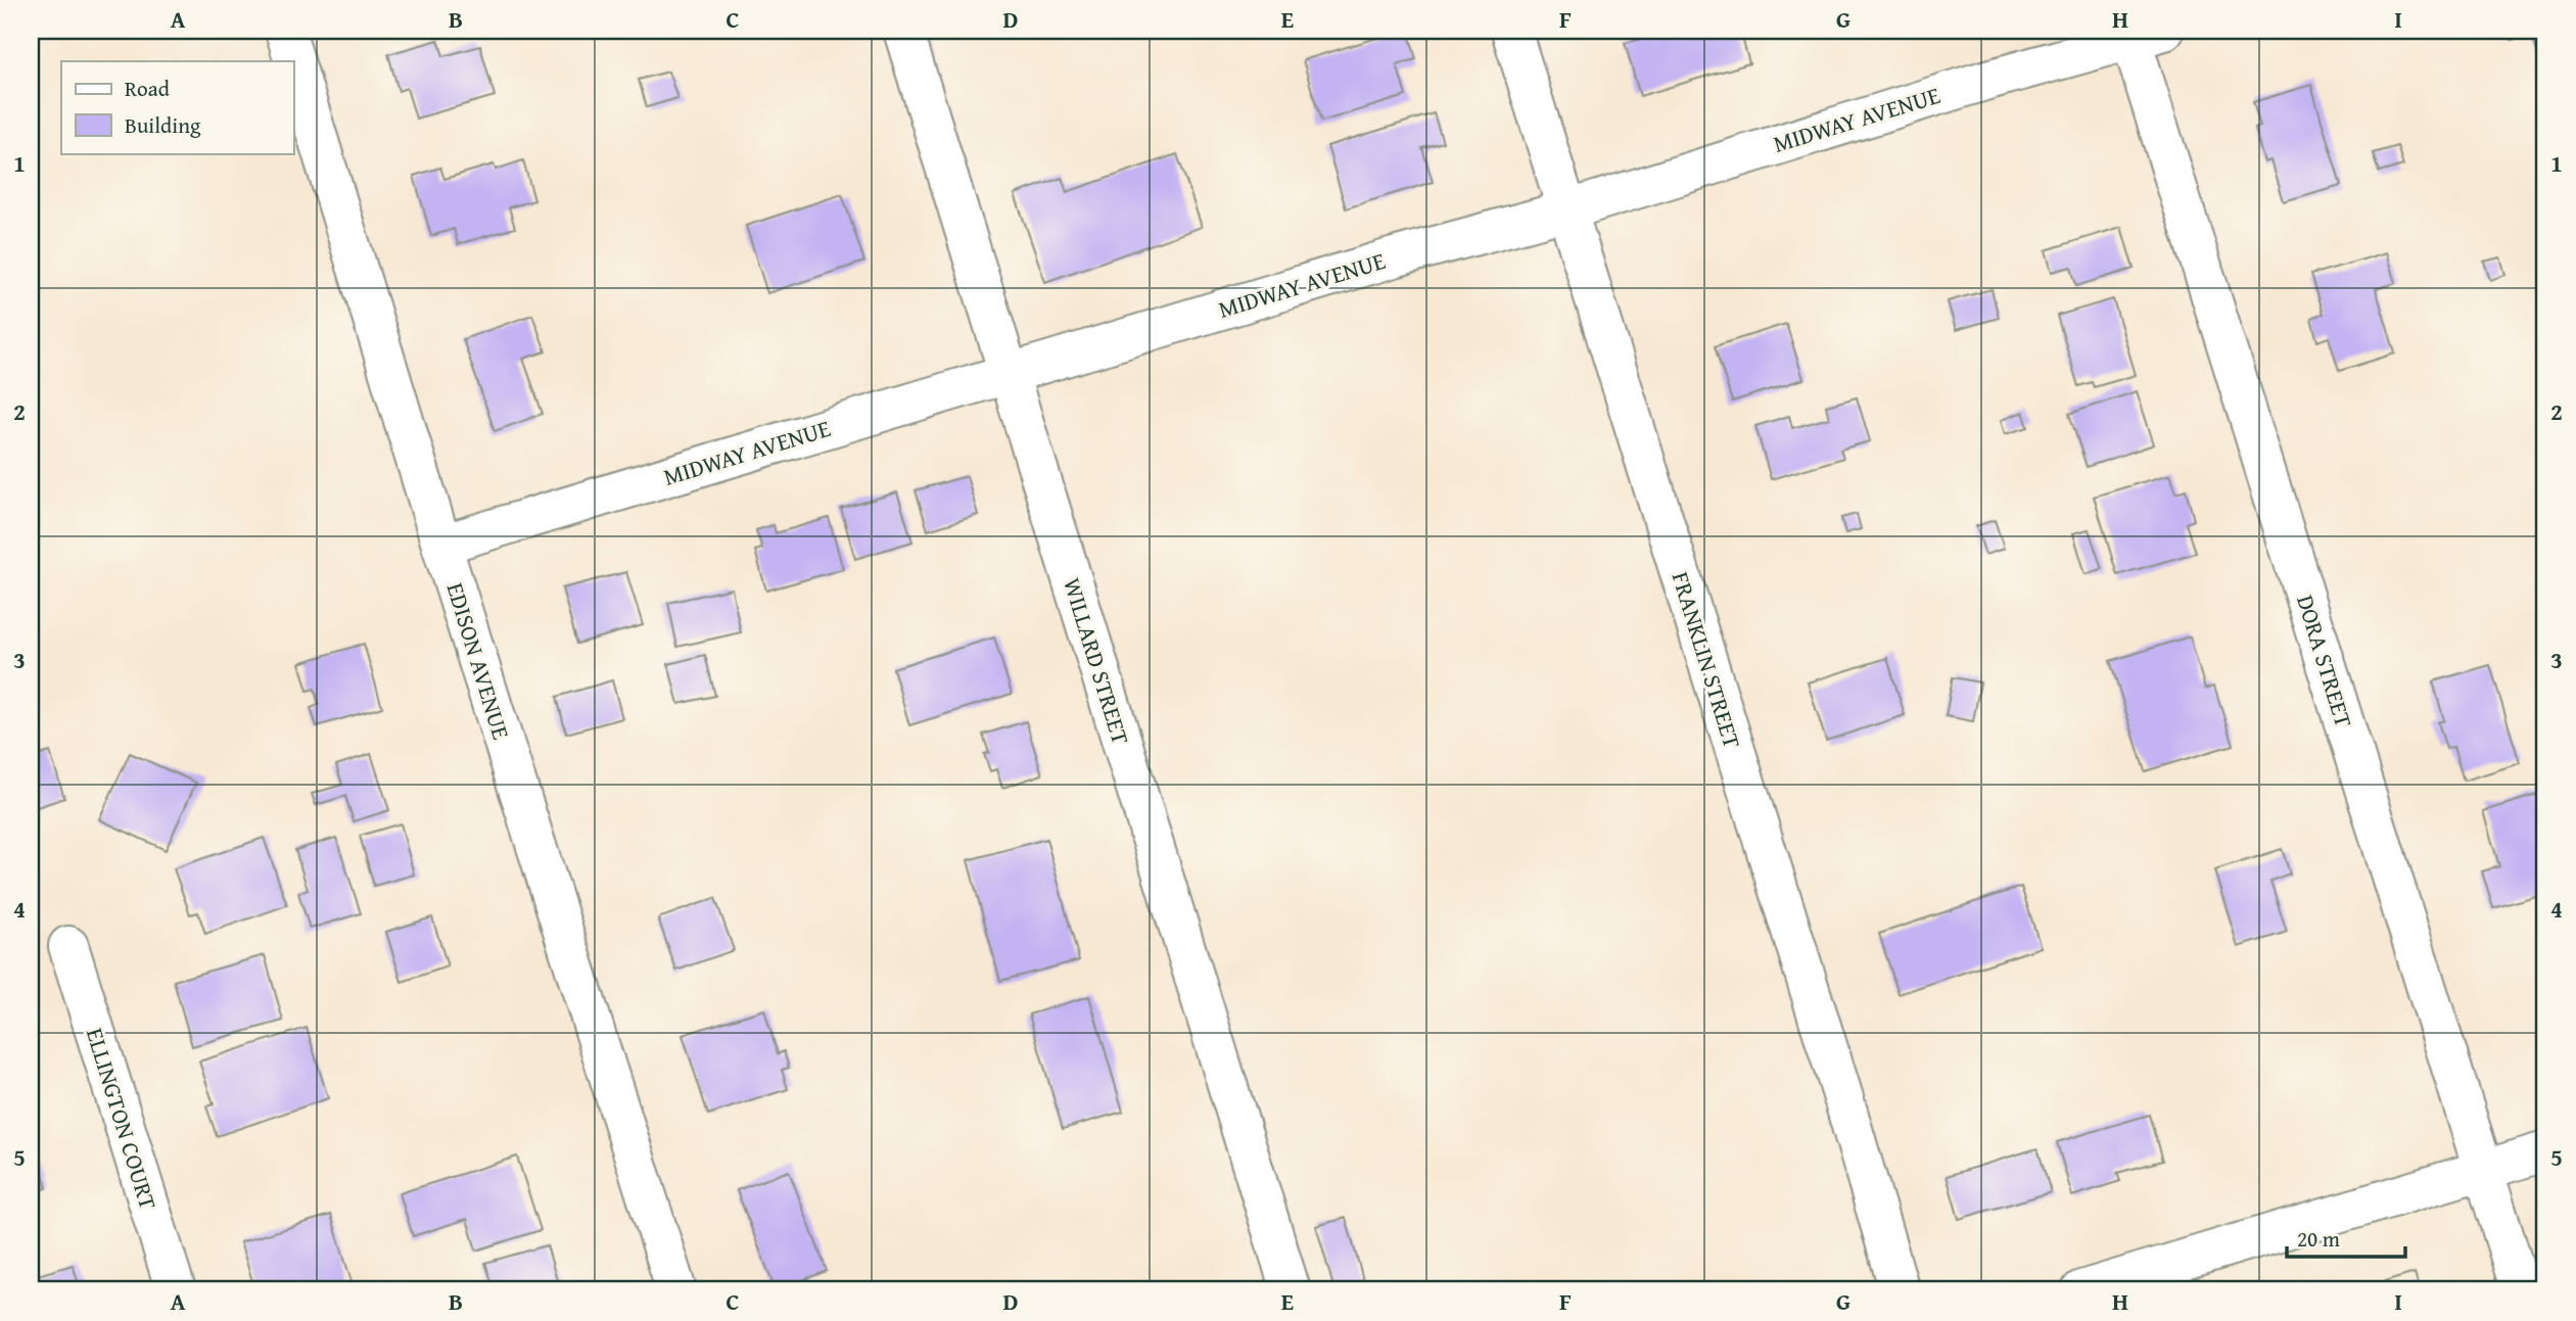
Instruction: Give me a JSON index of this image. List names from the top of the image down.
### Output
{
  "streets": {
    "street": [
      "MIDWAY AVENUE",
      "FRANKLIN STREET",
      "EDISON AVENUE",
      "WILLARD STREET",
      "DORA STREET",
      "ELLINGTON COURT"
    ]
  },
  "crossings": [
    ["MIDWAY AVENUE", "FRANKLIN STREET"],
    ["MIDWAY AVENUE", "EDISON AVENUE"],
    ["MIDWAY AVENUE", "WILLARD STREET"],
    ["MIDWAY AVENUE", "DORA STREET"]
  ],
  "legend": ["Road", "Building"],
  "scale_bar": "20 m",
  "grid": {
    "columns": [
      "A",
      "B",
      "C",
      "D",
      "E",
      "F",
      "G",
      "H",
      "I"
    ],
    "rows": [
      "1",
      "2",
      "3",
      "4",
      "5"
    ]
  }
}
